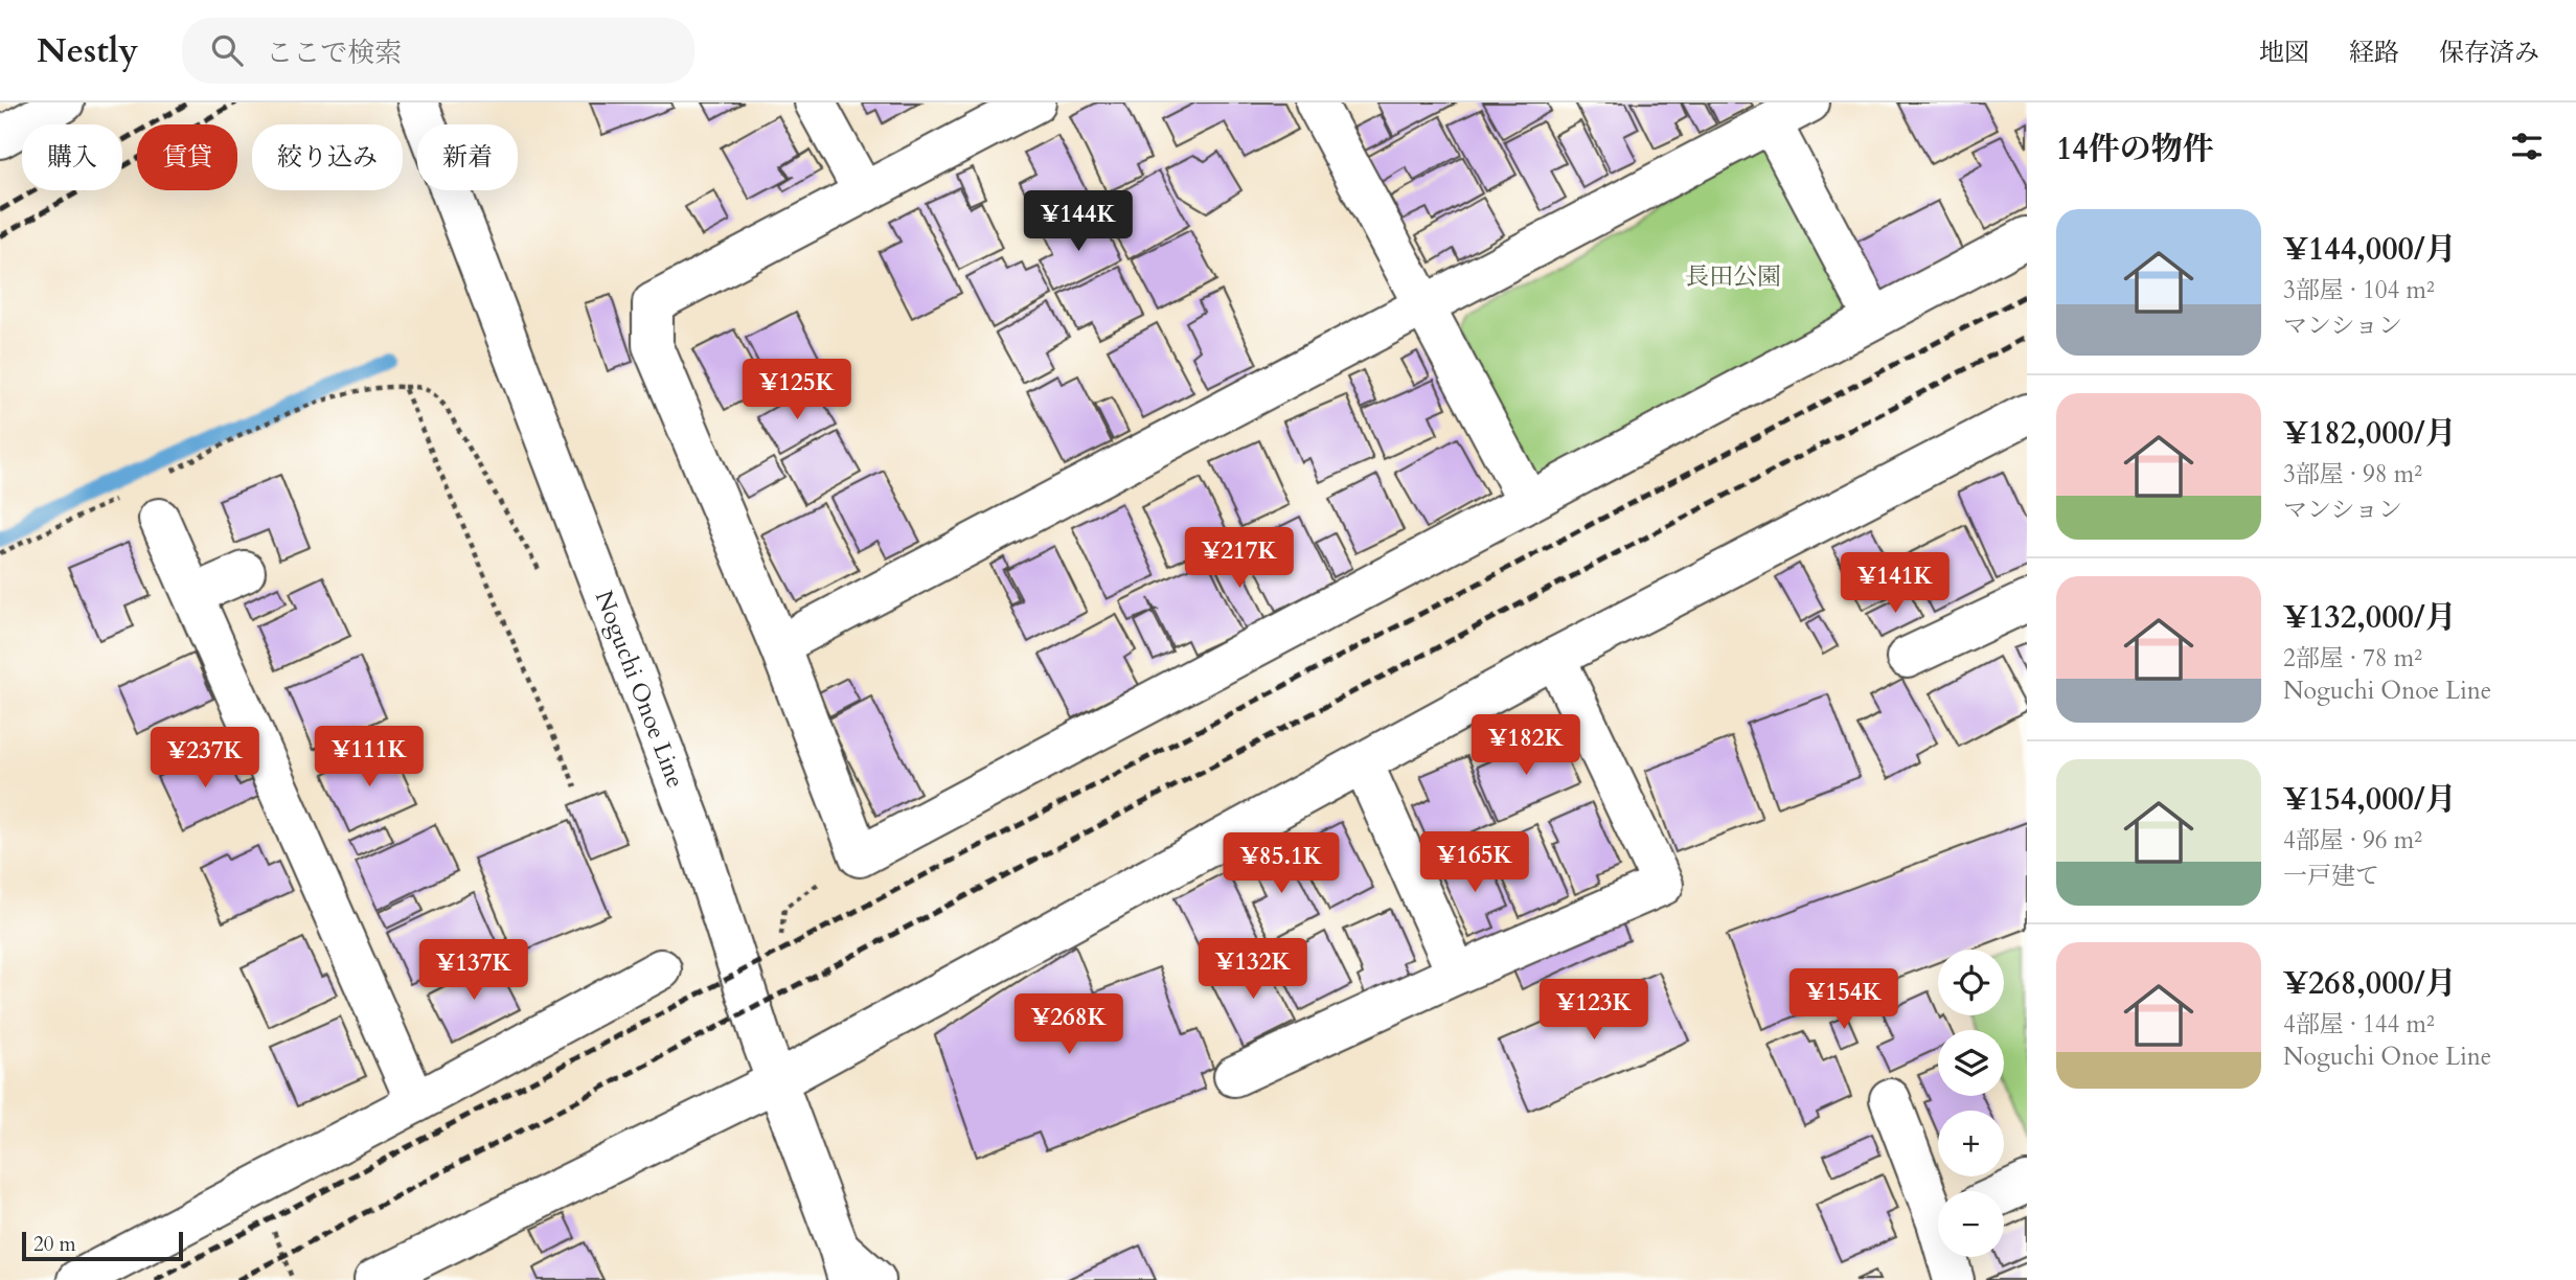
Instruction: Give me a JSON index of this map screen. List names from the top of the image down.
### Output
{
  "streets": {
    "street": ["Noguchi Onoe Line"]
  },
  "parks": ["長田公園"],
  "scale_bar": "20 m",
  "page": {
    "header": "Nestly",
    "search": "ここで検索",
    "nav": ["地図", "経路", "保存済み"],
    "heading": "14件の物件",
    "chip": [
      "購入",
      "賃貸",
      "絞り込み",
      "新着"
    ],
    "price": [
      "¥144K",
      "¥125K",
      "¥217K",
      "¥141K",
      "¥182K",
      "¥111K",
      "¥237K",
      "¥165K",
      "¥85.1K",
      "¥132K",
      "¥137K",
      "¥154K",
      "¥123K",
      "¥268K"
    ],
    "list": [
      {
        "name": "¥144,000/月",
        "note": "3部屋 · 104 m² · マンション"
      },
      {
        "name": "¥182,000/月",
        "note": "3部屋 · 98 m² · マンション"
      },
      {
        "name": "¥132,000/月",
        "note": "2部屋 · 78 m² · Noguchi Onoe Line"
      },
      {
        "name": "¥154,000/月",
        "note": "4部屋 · 96 m² · 一戸建て"
      },
      {
        "name": "¥268,000/月",
        "note": "4部屋 · 144 m² · Noguchi Onoe Line"
      }
    ],
    "map_buttons": ["+", "−"],
    "scale": "20 m"
  }
}
